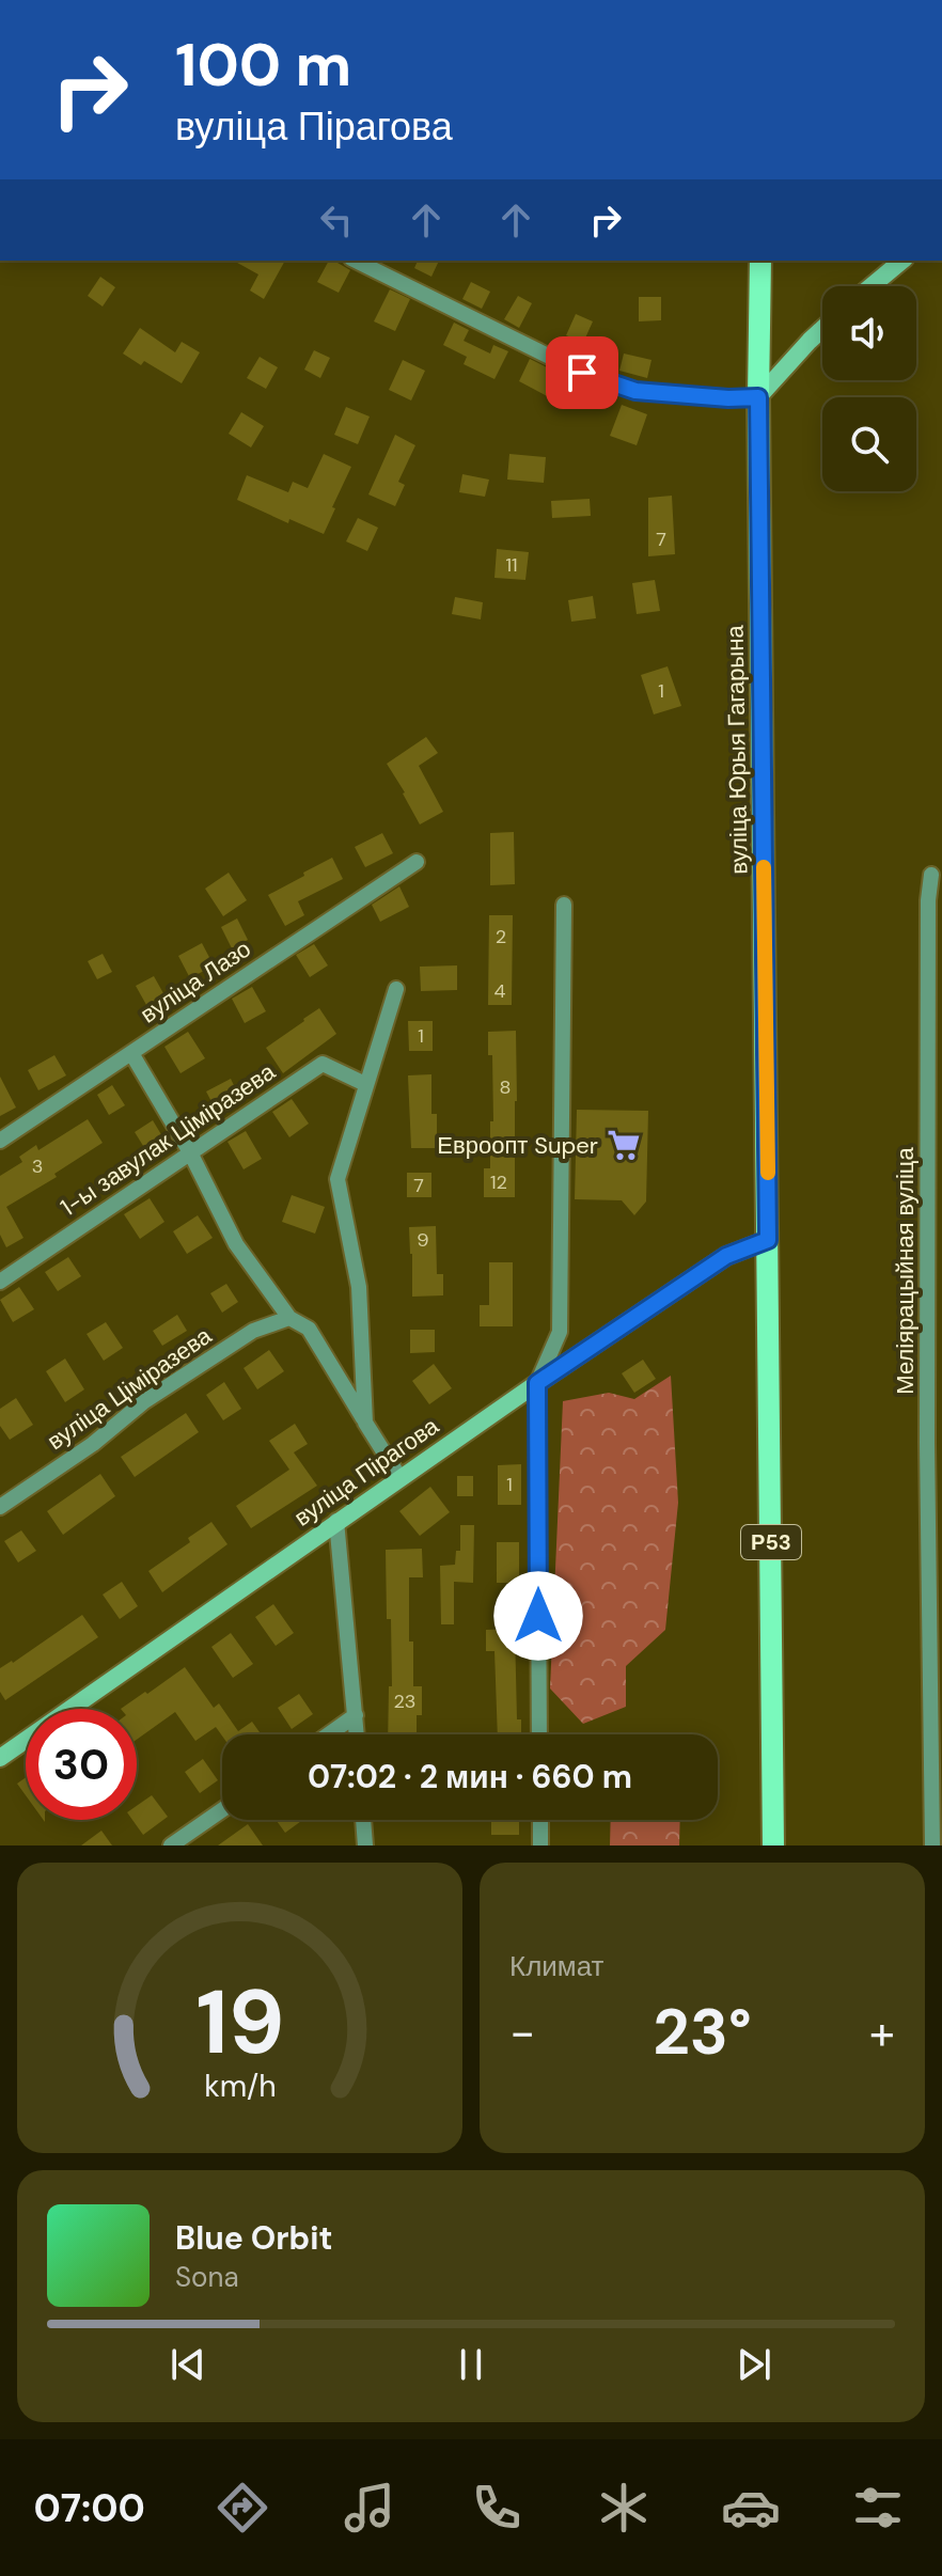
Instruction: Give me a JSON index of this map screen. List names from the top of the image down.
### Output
{
  "streets": {
    "main road": ["вуліца Юрыя Гагарына", "вуліца Пірагова", "Р53"],
    "street": [
      "вуліца Лазо",
      "1-ы завулак Ціміразева",
      "Меліярацыйная вуліца",
      "вуліца Ціміразева"
    ]
  },
  "crossings": [
    ["вуліца Юрыя Гагарына", "вуліца Пірагова"],
    ["вуліца Юрыя Гагарына", "Р53"],
    ["вуліца Пірагова", "Р53"]
  ],
  "places": {
    "supermarket": ["Евроопт Super"]
  },
  "house_numbers": [
    "7",
    "11",
    "1",
    "2",
    "4",
    "1",
    "8",
    "3",
    "12",
    "7",
    "9",
    "1",
    "23"
  ],
  "page": {
    "turn": ["100 m", "вуліца Пірагова"],
    "limit": "30",
    "trip": "07:02 · 2 мин · 660 m",
    "tile": "Климат",
    "heat": ["−", "23°", "+"],
    "song": ["Blue Orbit", "Sona"],
    "tabs": "07:00",
    "gauge": ["19", "km/h"]
  }
}
